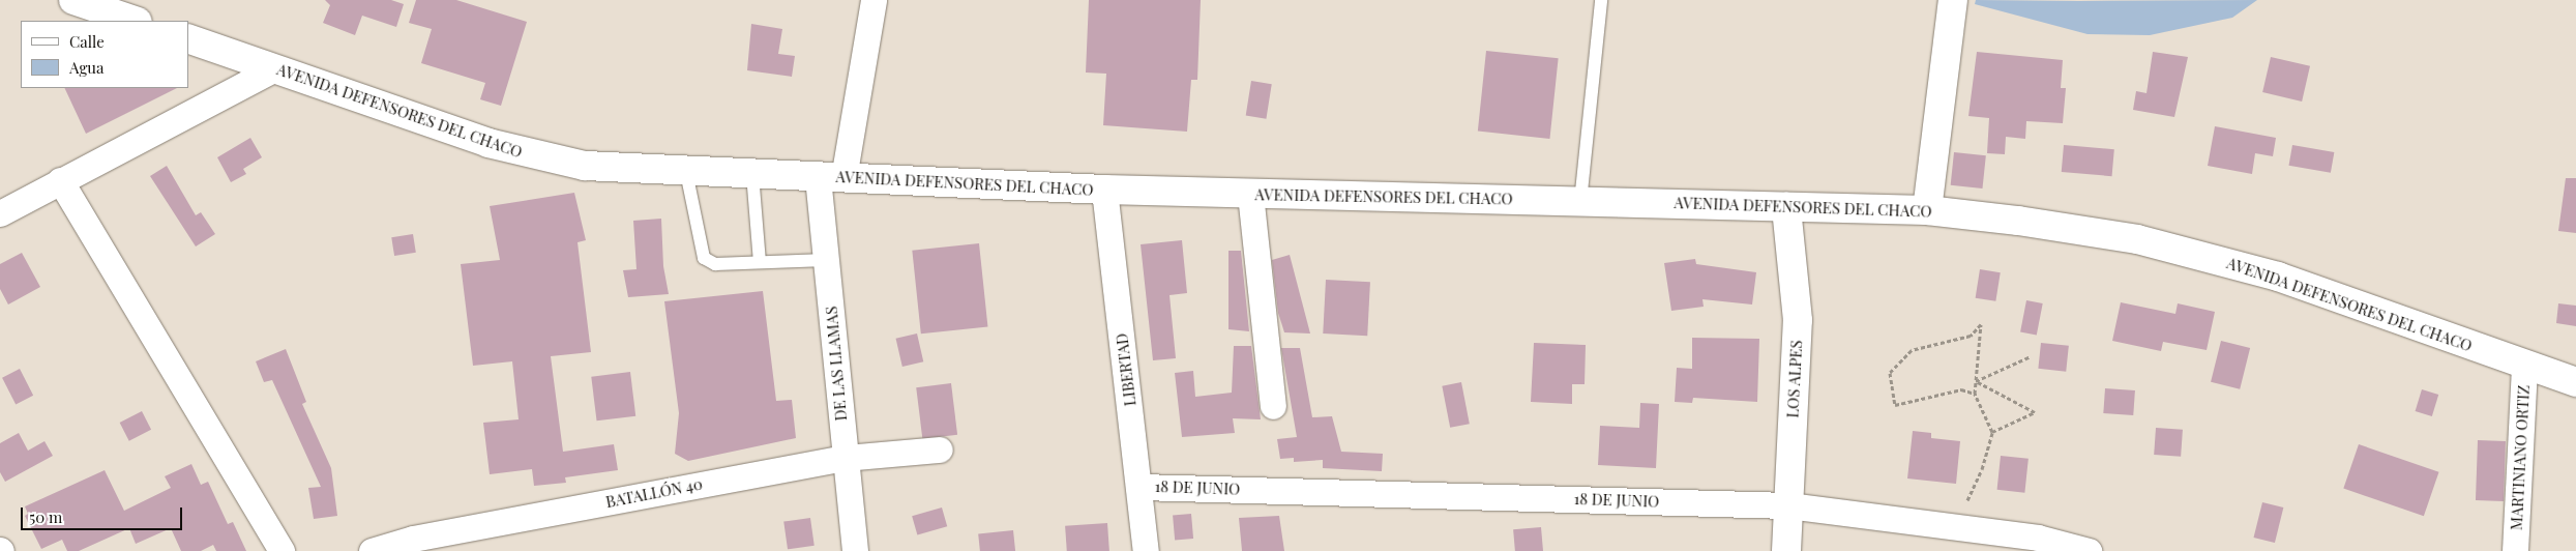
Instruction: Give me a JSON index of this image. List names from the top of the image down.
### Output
{
  "streets": {
    "main road": ["AVENIDA DEFENSORES DEL CHACO", "LOS ALPES"],
    "street": [
      "DE LAS LLAMAS",
      "LIBERTAD",
      "MARTINIANO ORTIZ",
      "18 DE JUNIO",
      "BATALLÓN 40"
    ]
  },
  "crossings": [
    ["AVENIDA DEFENSORES DEL CHACO", "DE LAS LLAMAS"],
    ["AVENIDA DEFENSORES DEL CHACO", "LIBERTAD"],
    ["AVENIDA DEFENSORES DEL CHACO", "LOS ALPES"],
    ["AVENIDA DEFENSORES DEL CHACO", "MARTINIANO ORTIZ"],
    ["DE LAS LLAMAS", "BATALLÓN 40"],
    ["LIBERTAD", "18 DE JUNIO"],
    ["LOS ALPES", "18 DE JUNIO"]
  ],
  "legend": ["Calle", "Agua"],
  "scale_bar": "50 m"
}
